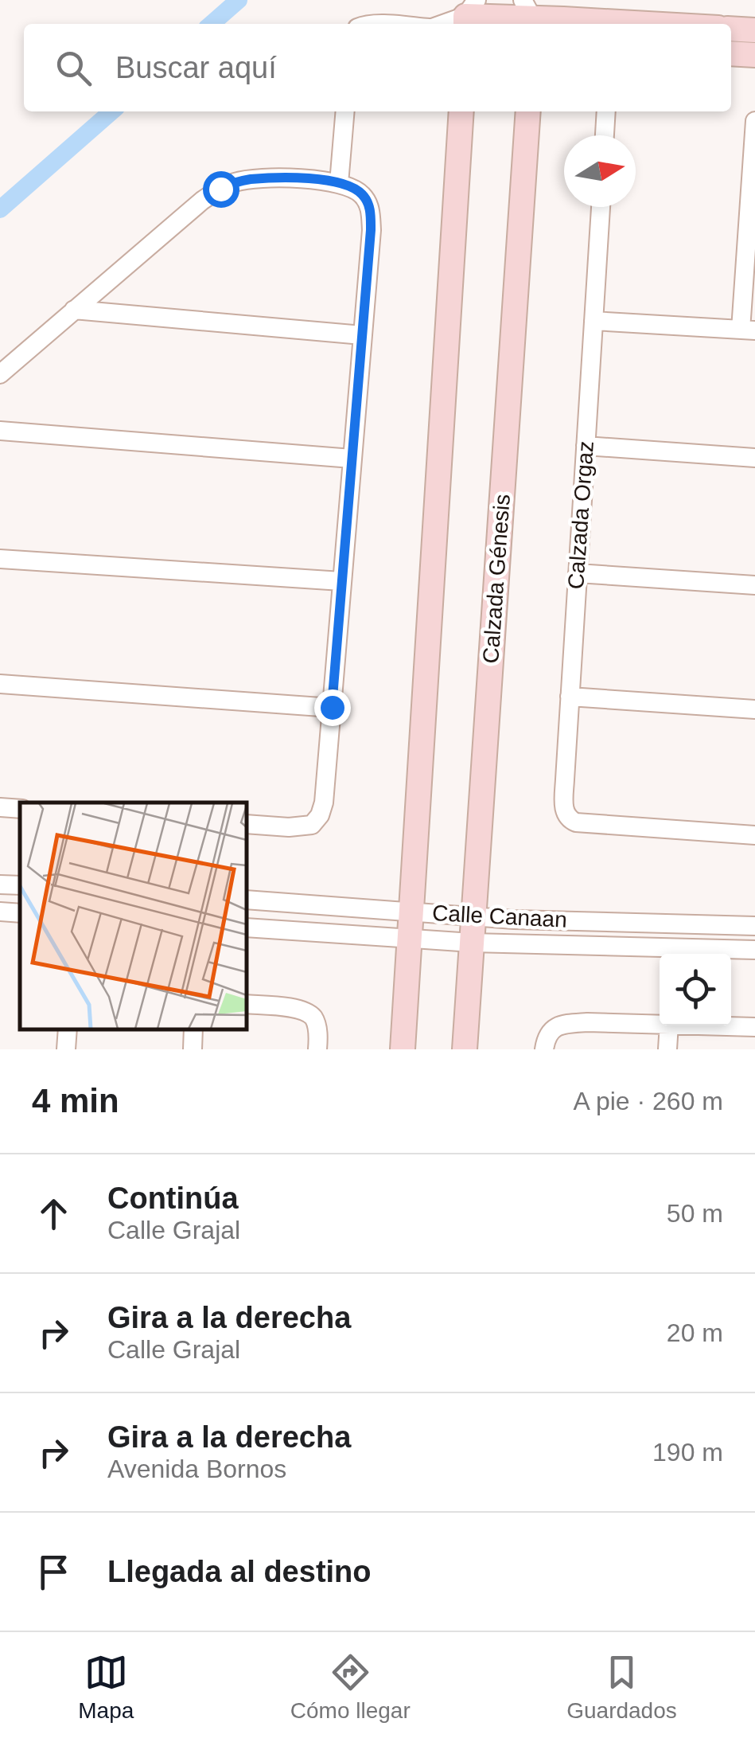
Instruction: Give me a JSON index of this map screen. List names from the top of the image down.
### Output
{
  "streets": {
    "street": ["Calzada Orgaz", "Calzada Génesis", "Calle Canaan"]
  },
  "crossings": [
    ["Calzada Génesis", "Calle Canaan"]
  ],
  "north": "right",
  "page": {
    "search": "Buscar aquí",
    "heading": ["4 min", "A pie · 260 m"],
    "list": [
      ["Continúa", "Calle Grajal", "50 m"],
      ["Gira a la derecha", "Calle Grajal", "20 m"],
      ["Gira a la derecha", "Avenida Bornos", "190 m"],
      "Llegada al destino"
    ],
    "nav": ["Mapa", "Cómo llegar", "Guardados"]
  }
}
